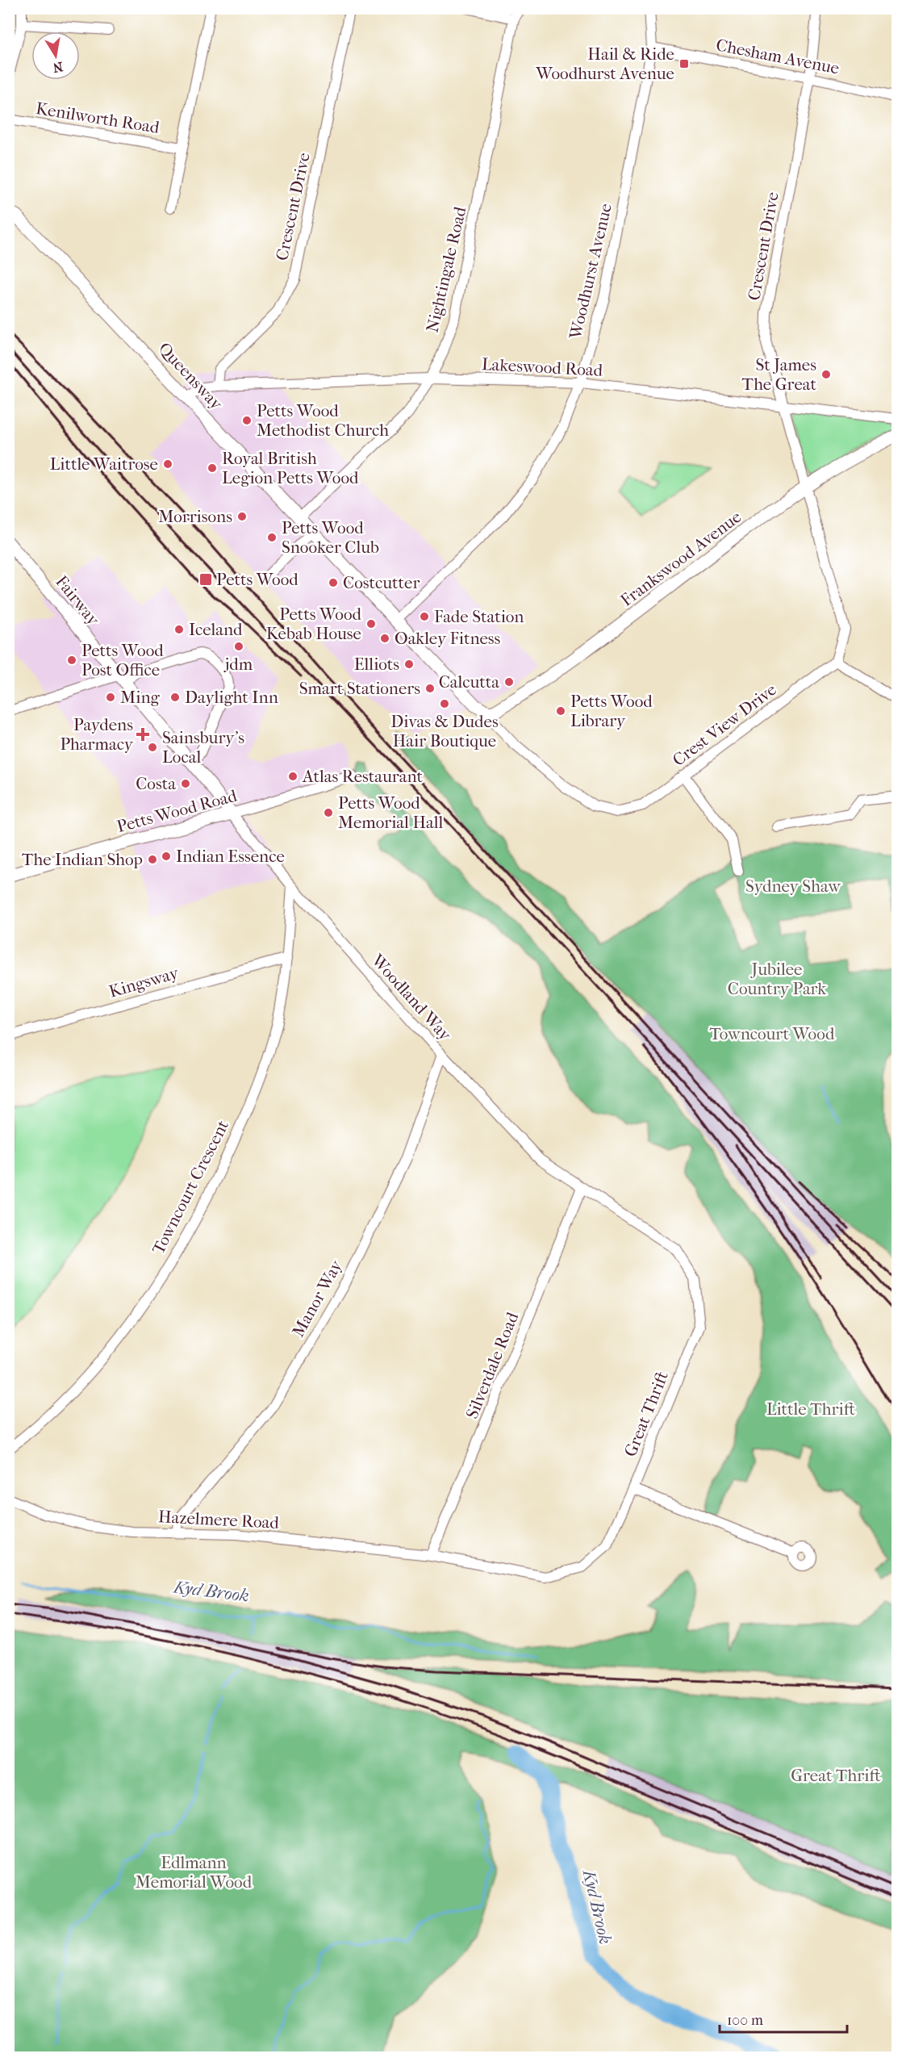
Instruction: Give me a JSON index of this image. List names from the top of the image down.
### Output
{
  "streets": {
    "street": [
      "Chesham Avenue",
      "Kenilworth Road",
      "Crescent Drive",
      "Nightingale Road",
      "Woodhurst Avenue",
      "Lakeswood Road",
      "Queensway",
      "Frankswood Avenue",
      "Fairway",
      "Crest View Drive",
      "Petts Wood Road",
      "Kingsway",
      "Woodland Way",
      "Towncourt Crescent",
      "Manor Way",
      "Silverdale Road",
      "Great Thrift",
      "Hazelmere Road"
    ]
  },
  "crossings": [
    ["Chesham Avenue", "Crescent Drive"],
    ["Chesham Avenue", "Woodhurst Avenue"],
    ["Crescent Drive", "Lakeswood Road"],
    ["Crescent Drive", "Frankswood Avenue"],
    ["Nightingale Road", "Lakeswood Road"],
    ["Nightingale Road", "Queensway"],
    ["Woodhurst Avenue", "Lakeswood Road"],
    ["Woodhurst Avenue", "Queensway"],
    ["Lakeswood Road", "Queensway"],
    ["Queensway", "Frankswood Avenue"],
    ["Queensway", "Crest View Drive"],
    ["Frankswood Avenue", "Crest View Drive"],
    ["Fairway", "Petts Wood Road"],
    ["Fairway", "Woodland Way"],
    ["Petts Wood Road", "Woodland Way"],
    ["Kingsway", "Towncourt Crescent"],
    ["Woodland Way", "Towncourt Crescent"],
    ["Woodland Way", "Manor Way"],
    ["Woodland Way", "Silverdale Road"],
    ["Woodland Way", "Great Thrift"],
    ["Manor Way", "Hazelmere Road"],
    ["Silverdale Road", "Great Thrift"],
    ["Silverdale Road", "Hazelmere Road"],
    ["Great Thrift", "Hazelmere Road"]
  ],
  "water": ["Kyd Brook"],
  "parks": [
    "Sydney Shaw",
    "Jubilee Country Park",
    "Towncourt Wood",
    "Little Thrift",
    "Great Thrift",
    "Edlmann Memorial Wood"
  ],
  "places": {
    "transit": ["Hail & Ride Woodhurst Avenue", "Petts Wood"],
    "other": [
      "St James The Great",
      "Petts Wood Methodist Church",
      "Little Waitrose",
      "Royal British Legion Petts Wood",
      "Morrisons",
      "Petts Wood Snooker Club",
      "Costcutter",
      "Fade Station",
      "Petts Wood Kebab House",
      "Iceland",
      "Oakley Fitness",
      "jdm",
      "Petts Wood Post Office",
      "Elliots",
      "Calcutta",
      "Smart Stationers",
      "Ming",
      "Daylight Inn",
      "Divas & Dudes Hair Boutique",
      "Petts Wood Library",
      "Sainsbury's Local",
      "Atlas Restaurant",
      "Costa",
      "Petts Wood Memorial Hall",
      "Indian Essence",
      "The Indian Shop"
    ],
    "health": ["Paydens Pharmacy"]
  },
  "scale_bar": "100 m",
  "north": "bottom"
}
